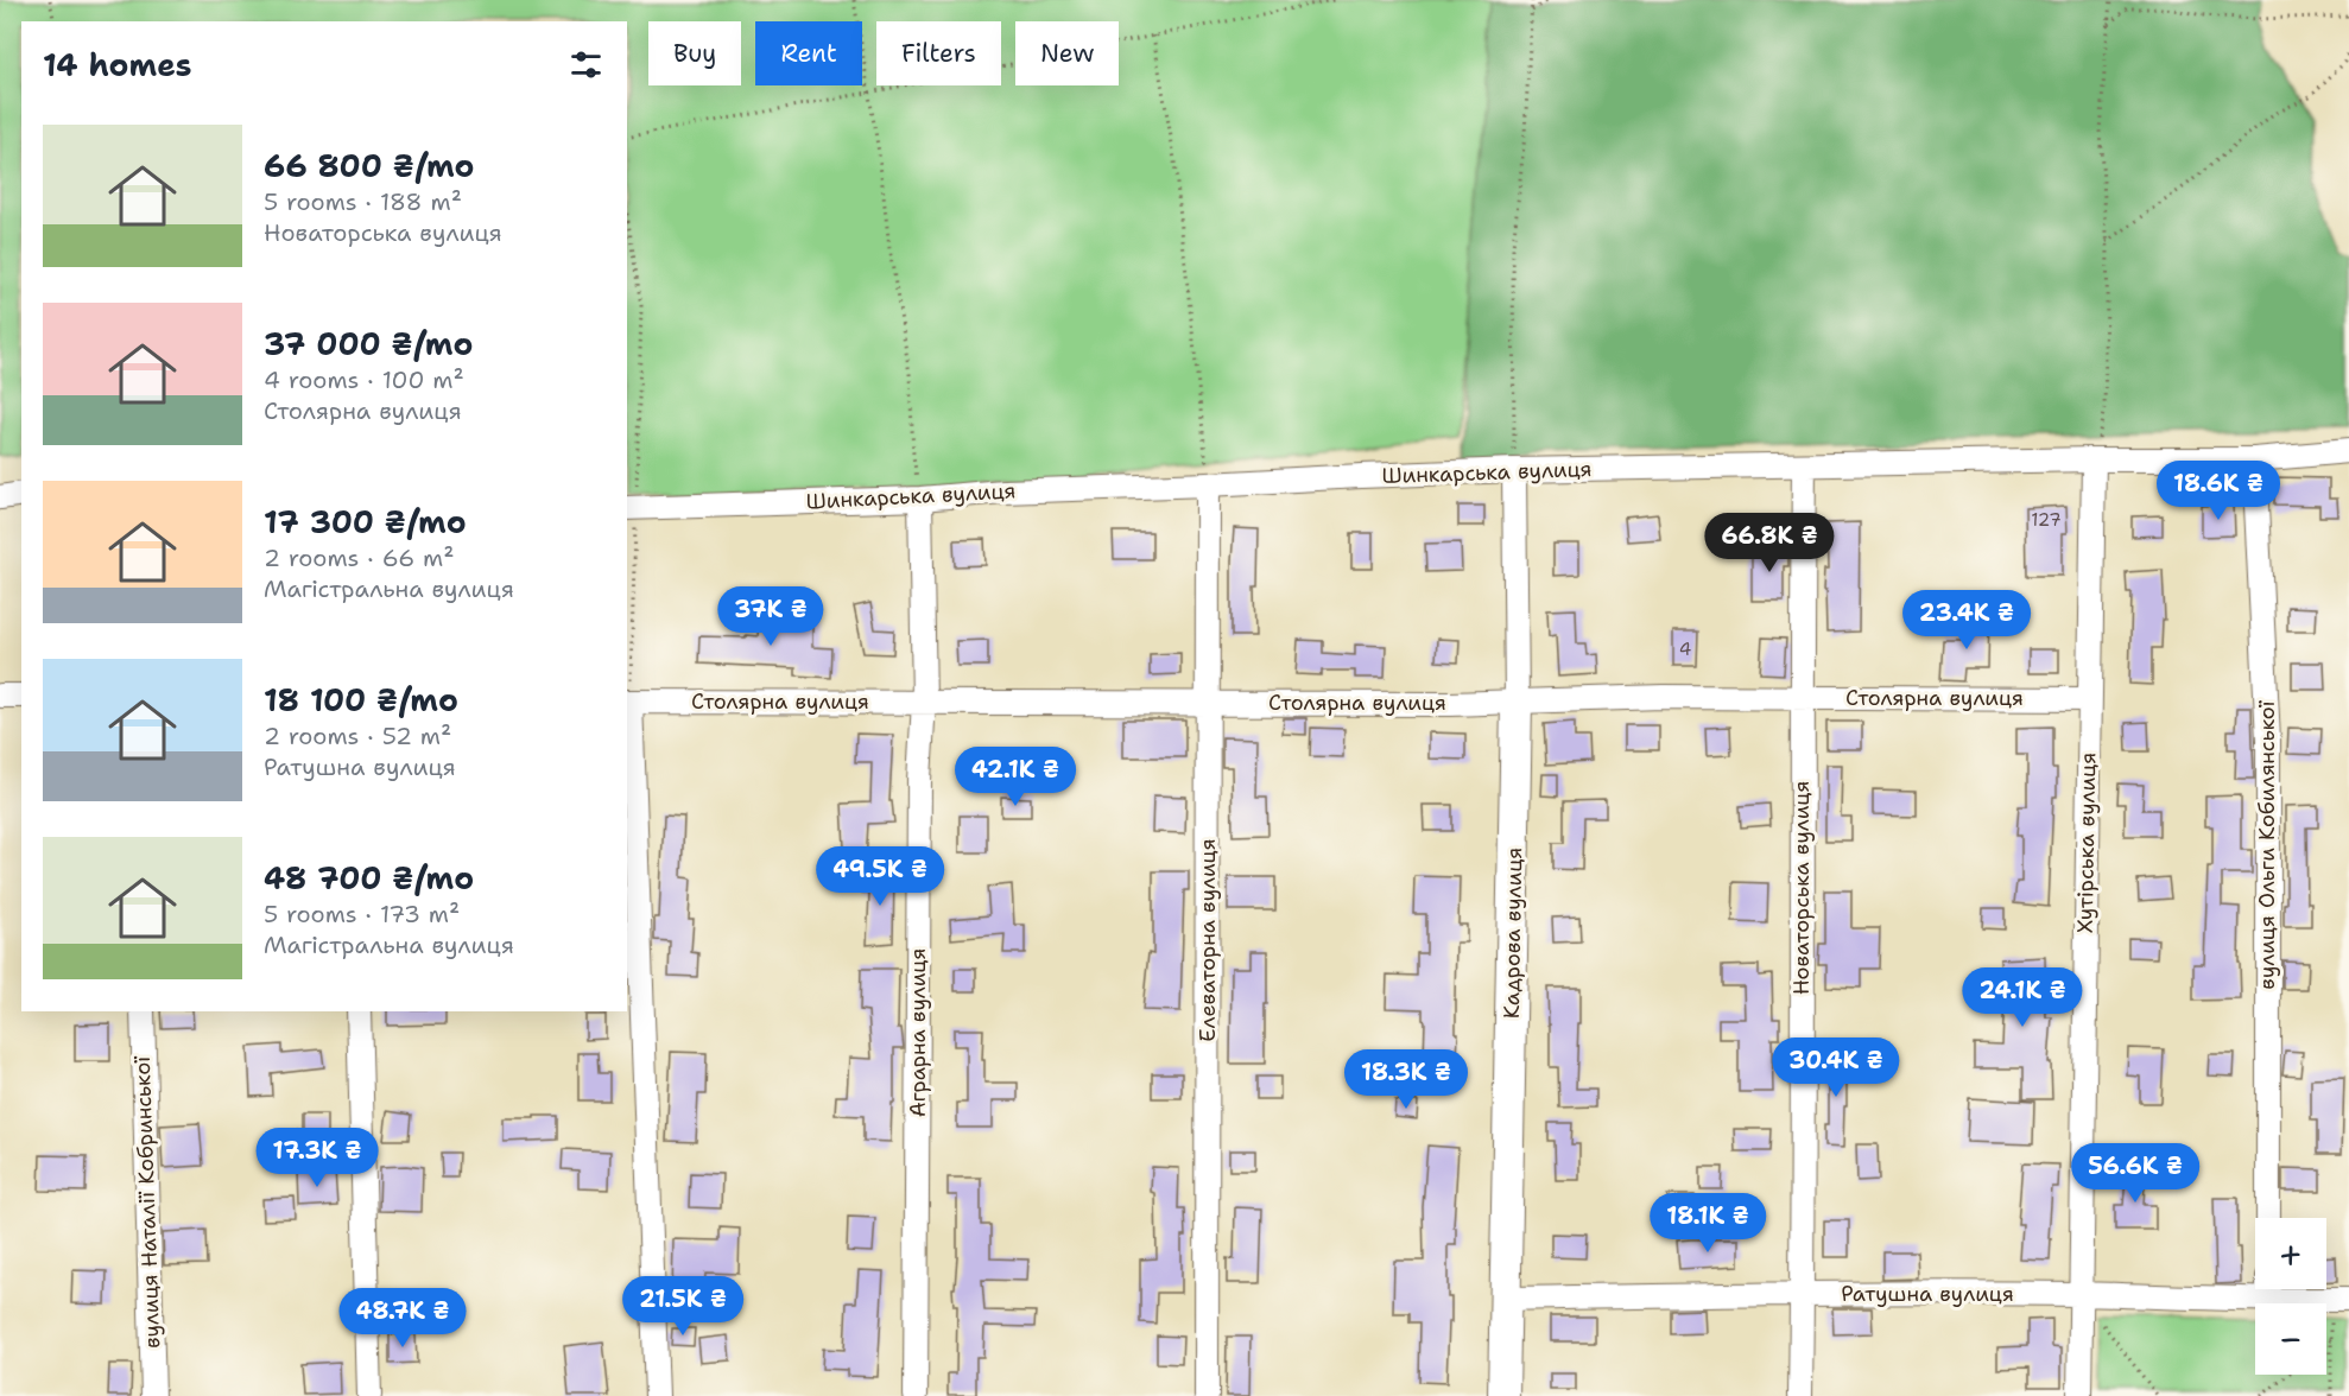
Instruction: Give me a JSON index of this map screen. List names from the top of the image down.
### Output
{
  "streets": {
    "street": [
      "Шинкарська вулиця",
      "Столярна вулиця",
      "Хутірська вулиця",
      "вулиця Ольги Кобилянської",
      "Новаторська вулиця",
      "Кадрова вулиця",
      "Елеваторна вулиця",
      "Аграрна вулиця",
      "вулиця Наталії Кобринської",
      "Ратушна вулиця"
    ]
  },
  "crossings": [
    ["Шинкарська вулиця", "Хутірська вулиця"],
    ["Шинкарська вулиця", "вулиця Ольги Кобилянської"],
    ["Шинкарська вулиця", "Новаторська вулиця"],
    ["Шинкарська вулиця", "Кадрова вулиця"],
    ["Шинкарська вулиця", "Елеваторна вулиця"],
    ["Шинкарська вулиця", "Аграрна вулиця"],
    ["Столярна вулиця", "Хутірська вулиця"],
    ["Столярна вулиця", "Новаторська вулиця"],
    ["Столярна вулиця", "Кадрова вулиця"],
    ["Столярна вулиця", "Елеваторна вулиця"],
    ["Столярна вулиця", "Аграрна вулиця"],
    ["Хутірська вулиця", "Ратушна вулиця"],
    ["Новаторська вулиця", "Ратушна вулиця"],
    ["Кадрова вулиця", "Ратушна вулиця"]
  ],
  "house_numbers": ["127", "4"],
  "page": {
    "chip": [
      "Buy",
      "Rent",
      "Filters",
      "New"
    ],
    "heading": "14 homes",
    "list": [
      {
        "name": "66 800 ₴/mo",
        "note": "5 rooms · 188 m² · Новаторська вулиця"
      },
      {
        "name": "37 000 ₴/mo",
        "note": "4 rooms · 100 m² · Столярна вулиця"
      },
      {
        "name": "17 300 ₴/mo",
        "note": "2 rooms · 66 m² · Магістральна вулиця"
      },
      {
        "name": "18 100 ₴/mo",
        "note": "2 rooms · 52 m² · Ратушна вулиця"
      },
      {
        "name": "48 700 ₴/mo",
        "note": "5 rooms · 173 m² · Магістральна вулиця"
      }
    ],
    "price": [
      "18.6K ₴",
      "66.8K ₴",
      "37K ₴",
      "23.4K ₴",
      "42.1K ₴",
      "49.5K ₴",
      "24.1K ₴",
      "30.4K ₴",
      "18.3K ₴",
      "17.3K ₴",
      "56.6K ₴",
      "18.1K ₴",
      "21.5K ₴",
      "48.7K ₴"
    ],
    "map_buttons": ["+", "−"]
  }
}
